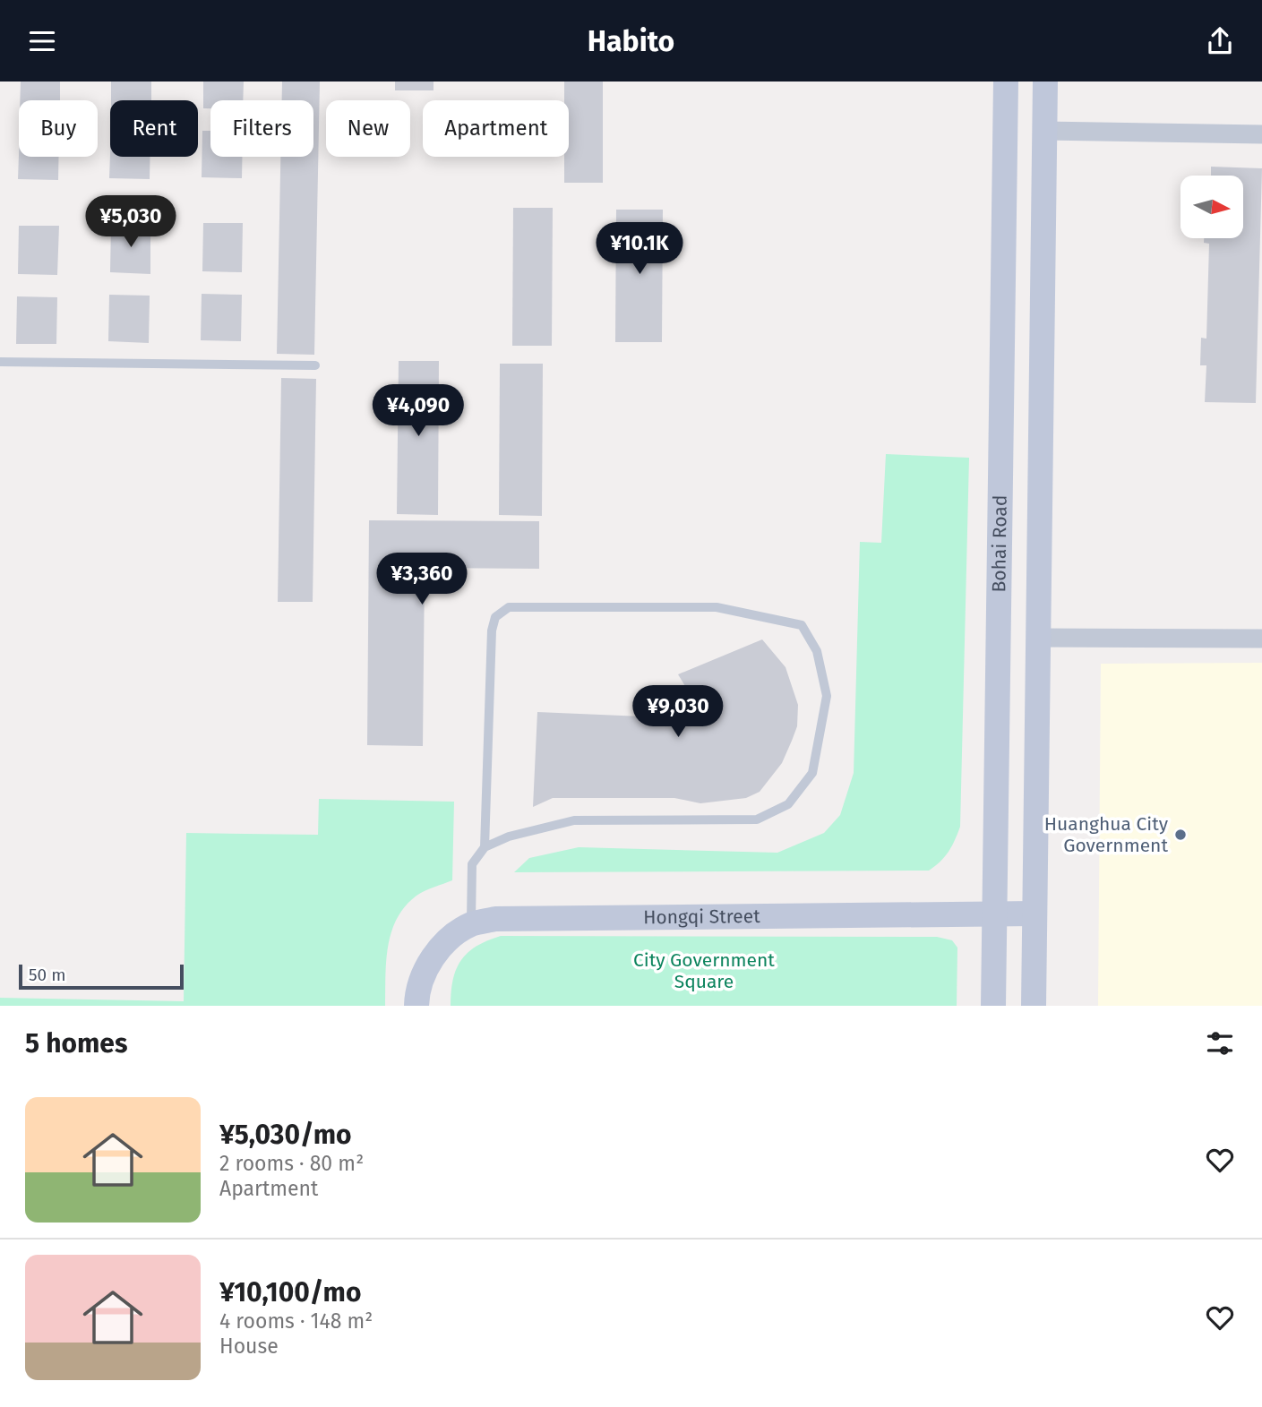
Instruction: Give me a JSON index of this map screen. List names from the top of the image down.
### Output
{
  "streets": {
    "main road": ["Bohai Road", "Hongqi Street"]
  },
  "crossings": [
    ["Bohai Road", "Hongqi Street"]
  ],
  "parks": ["City Government Square"],
  "places": ["Huanghua City Government"],
  "scale_bar": "50 m",
  "north": "right",
  "page": {
    "header": "Habito",
    "chip": [
      "Buy",
      "Rent",
      "Filters",
      "New",
      "Apartment"
    ],
    "price": [
      "¥5,030",
      "¥10.1K",
      "¥4,090",
      "¥3,360",
      "¥9,030"
    ],
    "scale": "50 m",
    "heading": "5 homes",
    "list": [
      {
        "name": "¥5,030/mo",
        "note": "2 rooms · 80 m² · Apartment"
      },
      {
        "name": "¥10,100/mo",
        "note": "4 rooms · 148 m² · House"
      }
    ]
  }
}
